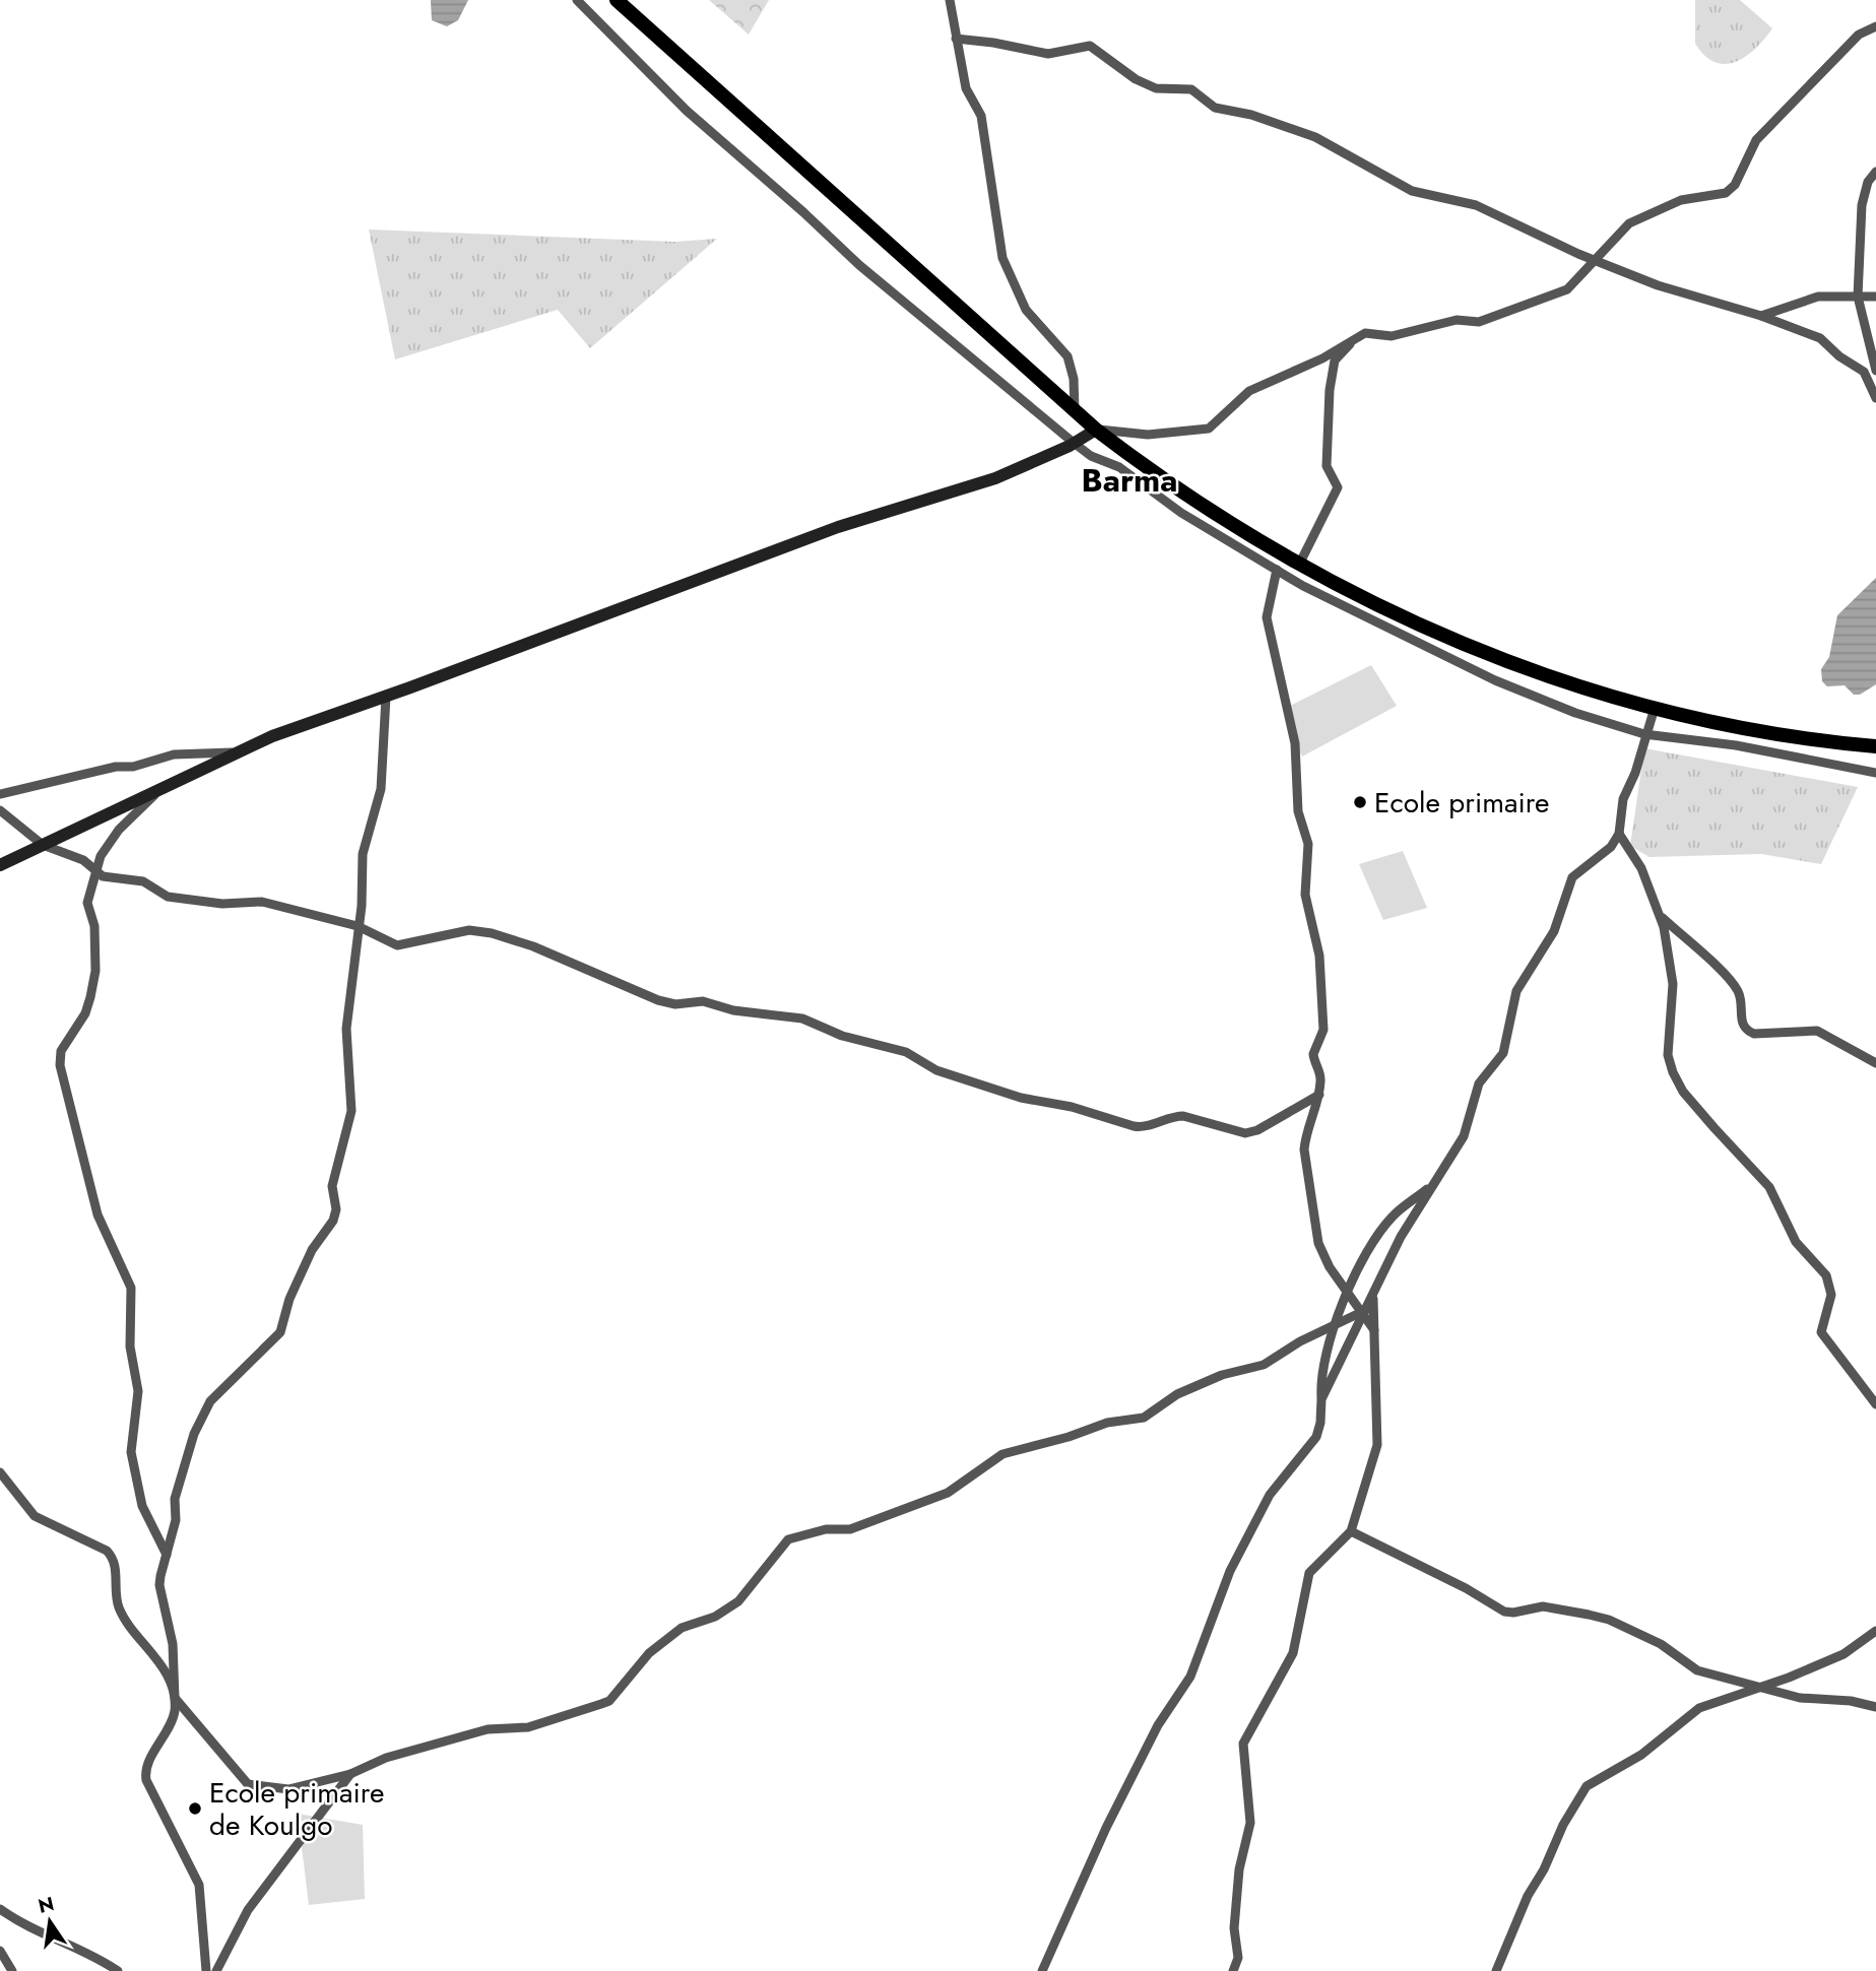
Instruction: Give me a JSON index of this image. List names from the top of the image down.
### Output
{
  "districts": ["Barma"],
  "places": ["Ecole primaire", "Ecole primaire de Koulgo"],
  "north": "top"
}
